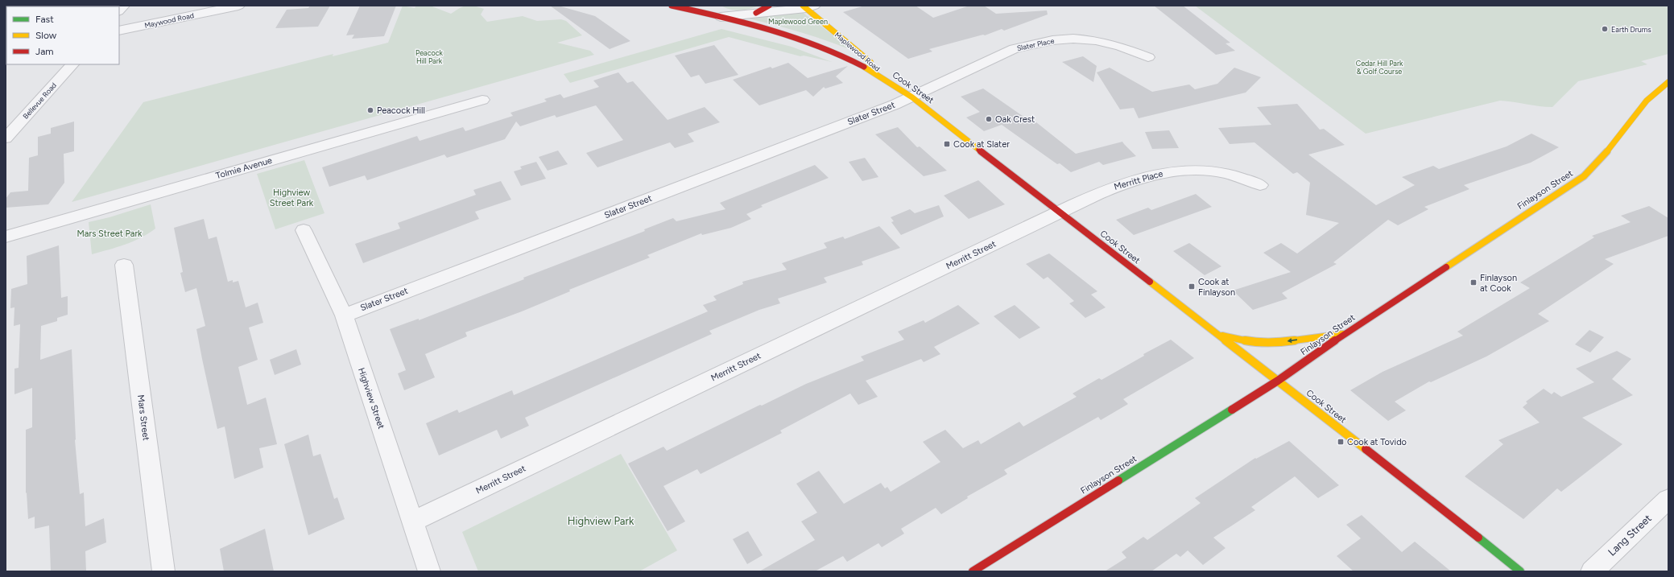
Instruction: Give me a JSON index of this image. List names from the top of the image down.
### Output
{
  "streets": {
    "street": [
      "Maywood Road",
      "Slater Place",
      "Maplewood Road",
      "Cook Street",
      "Bellevue Road",
      "Slater Street",
      "Tolmie Avenue",
      "Merritt Place",
      "Finlayson Street",
      "Merritt Street",
      "Highview Street",
      "Mars Street",
      "Lang Street"
    ]
  },
  "crossings": [
    ["Slater Place", "Maplewood Road"],
    ["Slater Place", "Cook Street"],
    ["Slater Place", "Slater Street"],
    ["Maplewood Road", "Cook Street"],
    ["Maplewood Road", "Slater Street"],
    ["Cook Street", "Slater Street"],
    ["Cook Street", "Merritt Place"],
    ["Cook Street", "Finlayson Street"],
    ["Cook Street", "Merritt Street"],
    ["Slater Street", "Highview Street"],
    ["Merritt Place", "Merritt Street"],
    ["Merritt Street", "Highview Street"]
  ],
  "parks": [
    "Maplewood Green",
    "Peacock Hill Park",
    "Cedar Hill Park & Golf Course",
    "Highview Street Park",
    "Mars Street Park",
    "Highview Park"
  ],
  "places": {
    "other": ["Earth Drums", "Peacock Hill", "Oak Crest"],
    "transit": [
      "Cook at Slater",
      "Finlayson at Cook",
      "Cook at Finlayson",
      "Cook at Tovido"
    ]
  },
  "legend": ["Fast", "Slow", "Jam"]
}
